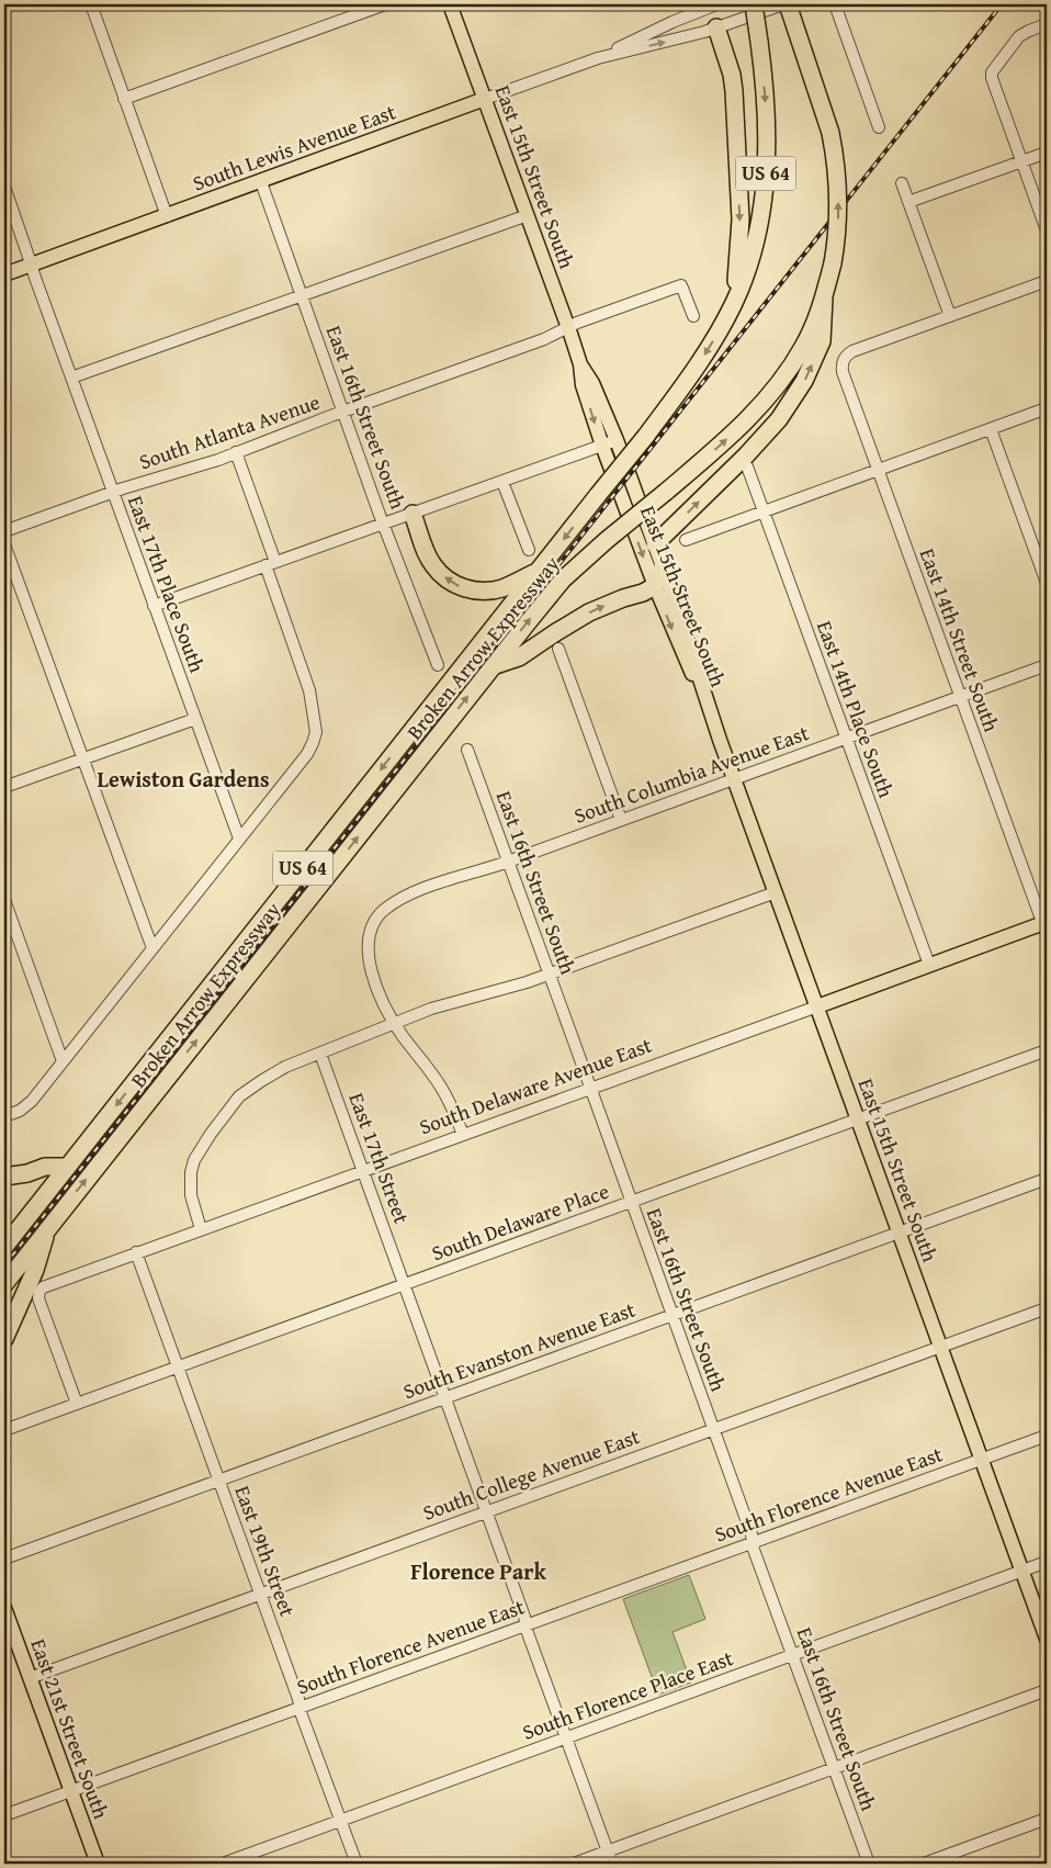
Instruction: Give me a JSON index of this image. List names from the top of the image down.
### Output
{
  "streets": {
    "highway": ["US 64", "Broken Arrow Expressway"],
    "main road": [
      "South Lewis Avenue East",
      "East 15th Street South",
      "South Delaware Avenue East",
      "East 21st Street South"
    ],
    "street": [
      "East 16th Street South",
      "South Atlanta Avenue",
      "East 17th Place South",
      "East 14th Street South",
      "East 14th Place South",
      "South Columbia Avenue East",
      "East 17th Street",
      "South Delaware Place",
      "South Evanston Avenue East",
      "South College Avenue East",
      "South Florence Avenue East",
      "East 19th Street",
      "South Florence Place East"
    ]
  },
  "crossings": [
    ["South Lewis Avenue East", "East 15th Street South"],
    ["South Lewis Avenue East", "East 16th Street South"],
    ["South Lewis Avenue East", "East 17th Place South"],
    ["South Lewis Avenue East", "Broken Arrow Expressway"],
    ["East 15th Street South", "South Atlanta Avenue"],
    ["East 15th Street South", "South Columbia Avenue East"],
    ["East 15th Street South", "South Delaware Avenue East"],
    ["East 15th Street South", "South Delaware Place"],
    ["East 15th Street South", "South Evanston Avenue East"],
    ["East 15th Street South", "South College Avenue East"],
    ["East 15th Street South", "South Florence Avenue East"],
    ["East 15th Street South", "South Florence Place East"],
    ["East 16th Street South", "South Atlanta Avenue"],
    ["East 16th Street South", "South Columbia Avenue East"],
    ["East 16th Street South", "South Delaware Avenue East"],
    ["East 16th Street South", "South Delaware Place"],
    ["East 16th Street South", "South Evanston Avenue East"],
    ["East 16th Street South", "South College Avenue East"],
    ["East 16th Street South", "South Florence Avenue East"],
    ["East 16th Street South", "South Florence Place East"],
    ["South Atlanta Avenue", "East 17th Place South"],
    ["East 14th Street South", "South Columbia Avenue East"],
    ["East 14th Street South", "South Delaware Avenue East"],
    ["East 14th Place South", "South Columbia Avenue East"],
    ["East 14th Place South", "South Delaware Avenue East"],
    ["South Delaware Avenue East", "East 17th Street"],
    ["South Delaware Avenue East", "South Delaware Place"],
    ["South Delaware Avenue East", "East 19th Street"],
    ["East 17th Street", "South Delaware Place"],
    ["East 17th Street", "South Evanston Avenue East"],
    ["East 17th Street", "South College Avenue East"],
    ["East 17th Street", "South Florence Avenue East"],
    ["East 17th Street", "South Florence Place East"],
    ["South Delaware Place", "East 19th Street"],
    ["South Evanston Avenue East", "East 19th Street"],
    ["South College Avenue East", "East 19th Street"],
    ["South College Avenue East", "East 21st Street South"],
    ["South Florence Avenue East", "East 19th Street"],
    ["South Florence Avenue East", "East 21st Street South"],
    ["East 19th Street", "South Florence Place East"]
  ],
  "districts": ["Lewiston Gardens", "Florence Park"]
}
